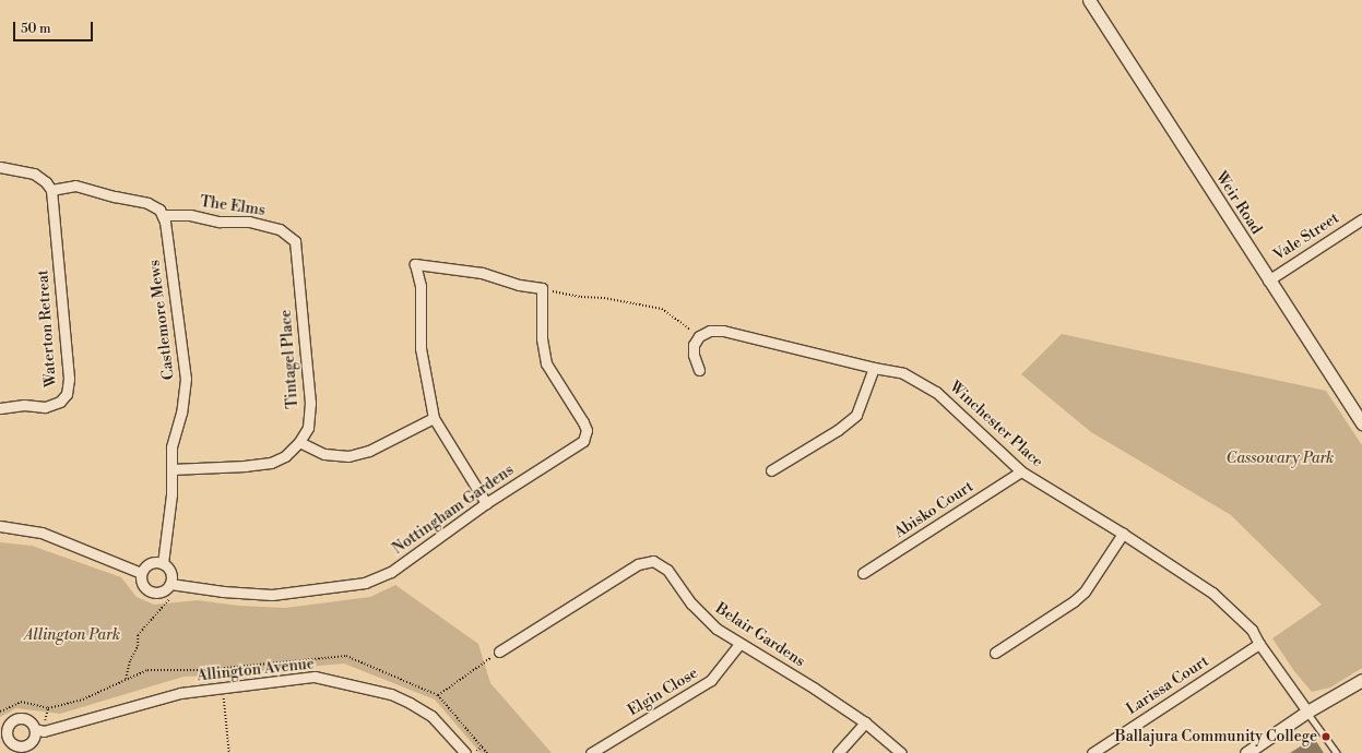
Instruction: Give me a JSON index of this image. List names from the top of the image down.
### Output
{
  "streets": {
    "street": [
      "Weir Road",
      "The Elms",
      "Vale Street",
      "Castlemore Mews",
      "Waterton Retreat",
      "Tintagel Place",
      "Winchester Place",
      "Nottingham Gardens",
      "Abisko Court",
      "Belair Gardens",
      "Allington Avenue",
      "Larissa Court",
      "Elgin Close"
    ]
  },
  "crossings": [
    ["Weir Road", "Vale Street"],
    ["The Elms", "Castlemore Mews"],
    ["The Elms", "Tintagel Place"],
    ["Castlemore Mews", "Tintagel Place"],
    ["Castlemore Mews", "Nottingham Gardens"],
    ["Winchester Place", "Abisko Court"],
    ["Winchester Place", "Larissa Court"],
    ["Belair Gardens", "Elgin Close"]
  ],
  "parks": ["Cassowary Park", "Allington Park"],
  "places": ["Ballajura Community College"],
  "scale_bar": "50 m"
}
